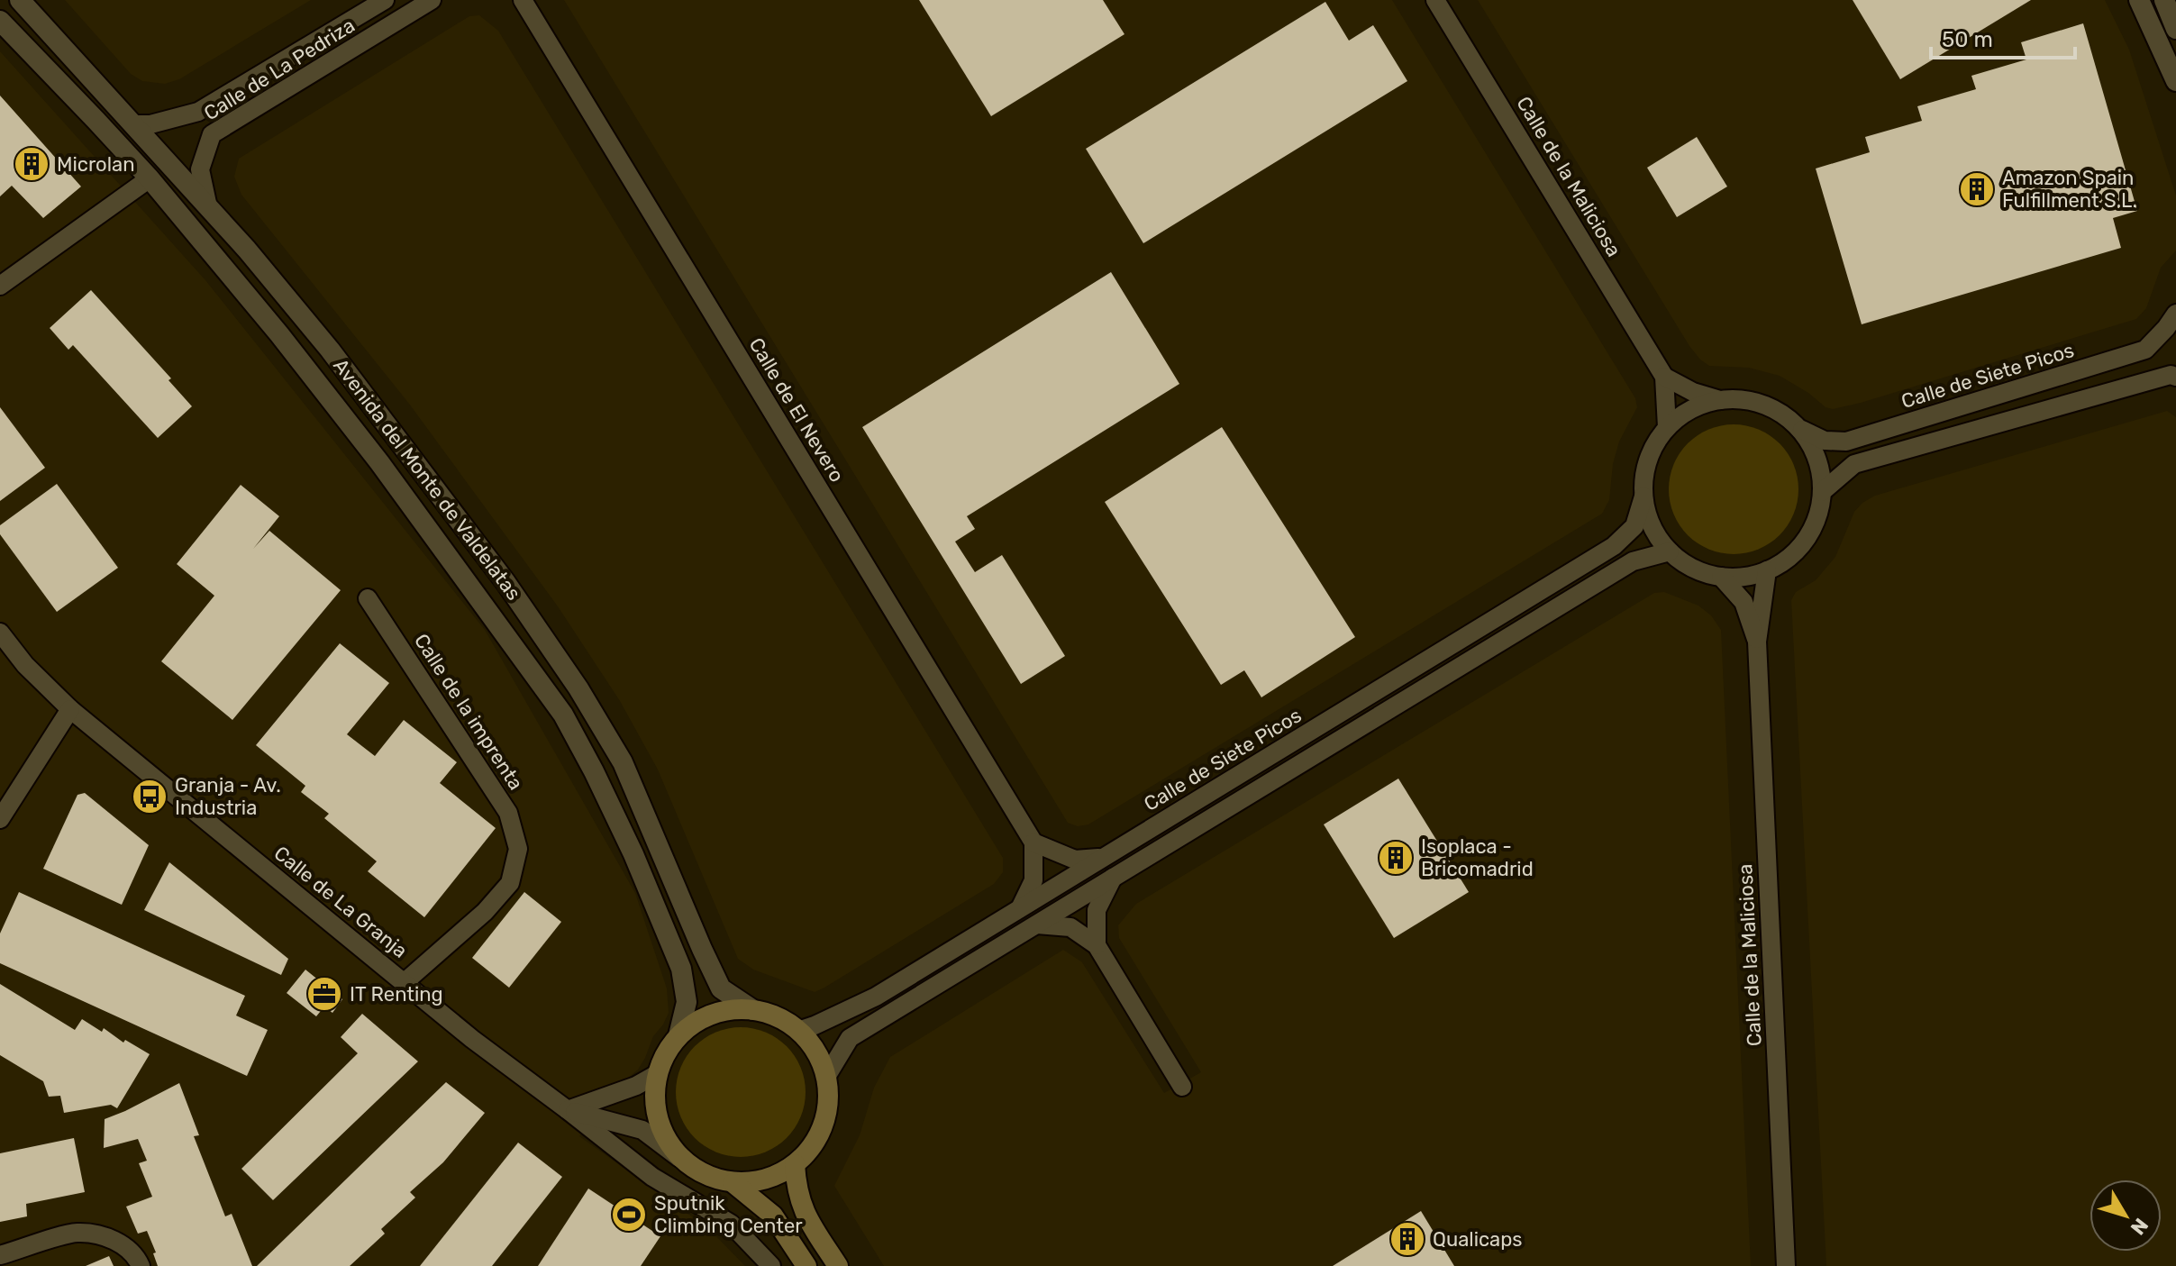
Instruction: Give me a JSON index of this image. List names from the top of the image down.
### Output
{
  "streets": {
    "street": [
      "Calle de La Pedriza",
      "Calle de la Maliciosa",
      "Calle de Siete Picos",
      "Calle de El Nevero",
      "Avenida del Monte de Valdelatas",
      "Calle de la imprenta",
      "Calle de La Granja"
    ]
  },
  "crossings": [
    ["Calle de La Pedriza", "Avenida del Monte de Valdelatas"],
    ["Calle de la Maliciosa", "Calle de Siete Picos"],
    ["Calle de Siete Picos", "Avenida del Monte de Valdelatas"],
    ["Calle de la imprenta", "Calle de La Granja"]
  ],
  "places": {
    "building": [
      "Microlan",
      "Amazon Spain Fulfillment S.L.",
      "Isoplaca - Bricomadrid",
      "Qualicaps"
    ],
    "bus stop": ["Granja - Av. Industria"],
    "office": ["IT Renting"],
    "sports": ["Sputnik Climbing Center"]
  },
  "scale_bar": "50 m",
  "north": "bottom right"
}
